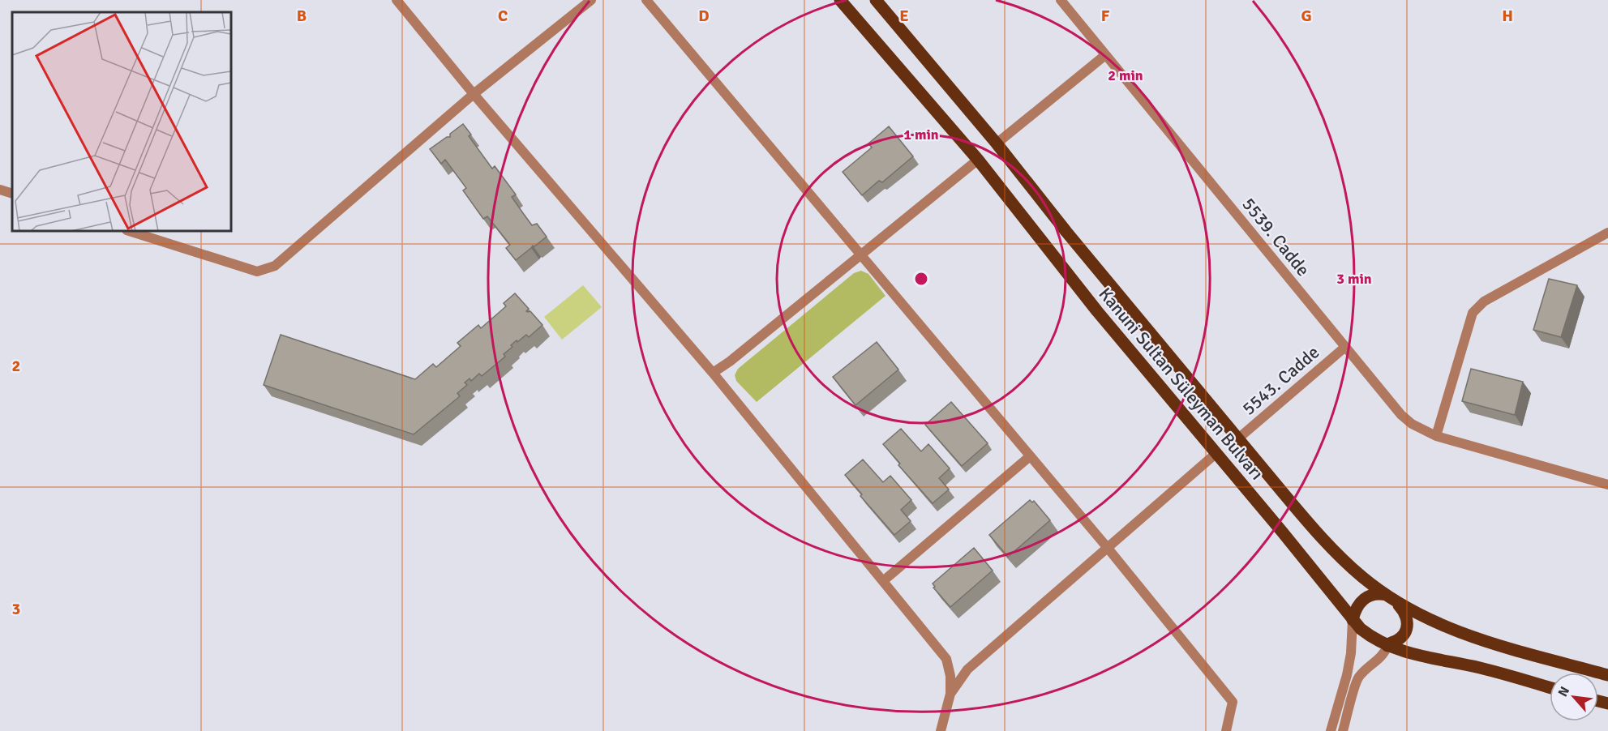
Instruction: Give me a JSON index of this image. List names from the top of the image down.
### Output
{
  "streets": {
    "main road": ["Kanuni Sultan Süleyman Bulvarı"],
    "street": ["5539. Cadde", "5543. Cadde"]
  },
  "crossings": [
    ["5539. Cadde", "5543. Cadde"],
    ["5543. Cadde", "Kanuni Sultan Süleyman Bulvarı"]
  ],
  "north": "top left",
  "grid": {
    "columns": [
      "B",
      "C",
      "D",
      "E",
      "F",
      "G",
      "H"
    ],
    "rows": ["2", "3"]
  },
  "rings": ["2 min", "1 min", "3 min"]
}
